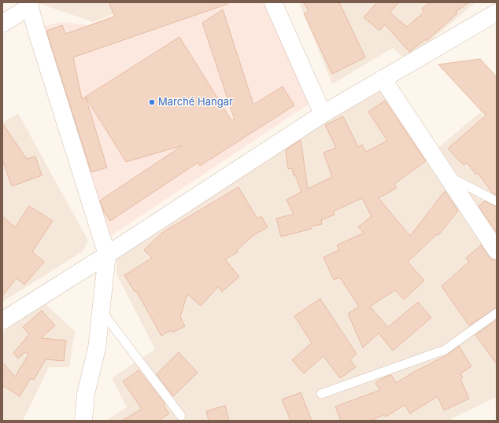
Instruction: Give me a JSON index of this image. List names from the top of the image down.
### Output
{
  "places": ["Marché Hangar"]
}
